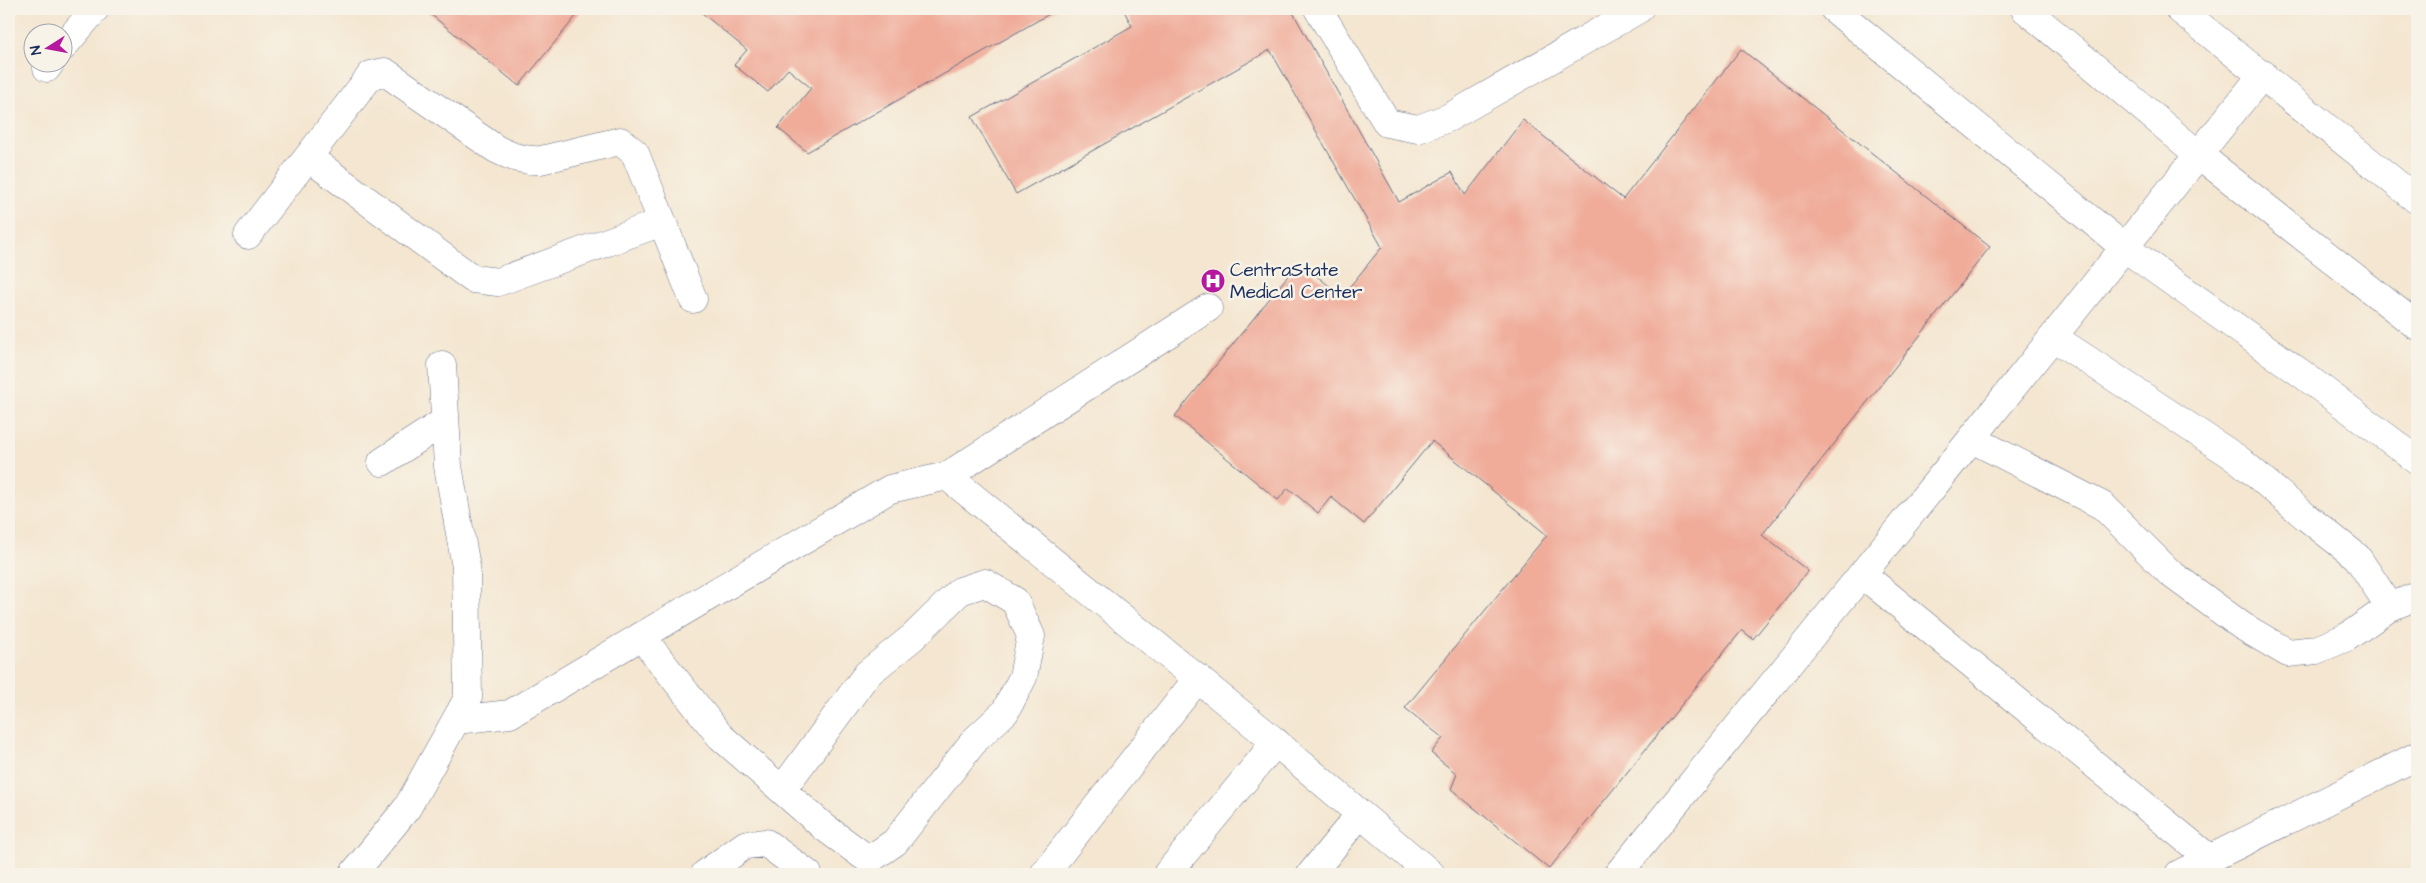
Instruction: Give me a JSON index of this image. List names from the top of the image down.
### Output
{
  "places": {
    "hospital": ["CentraState Medical Center"]
  },
  "north": "left"
}
